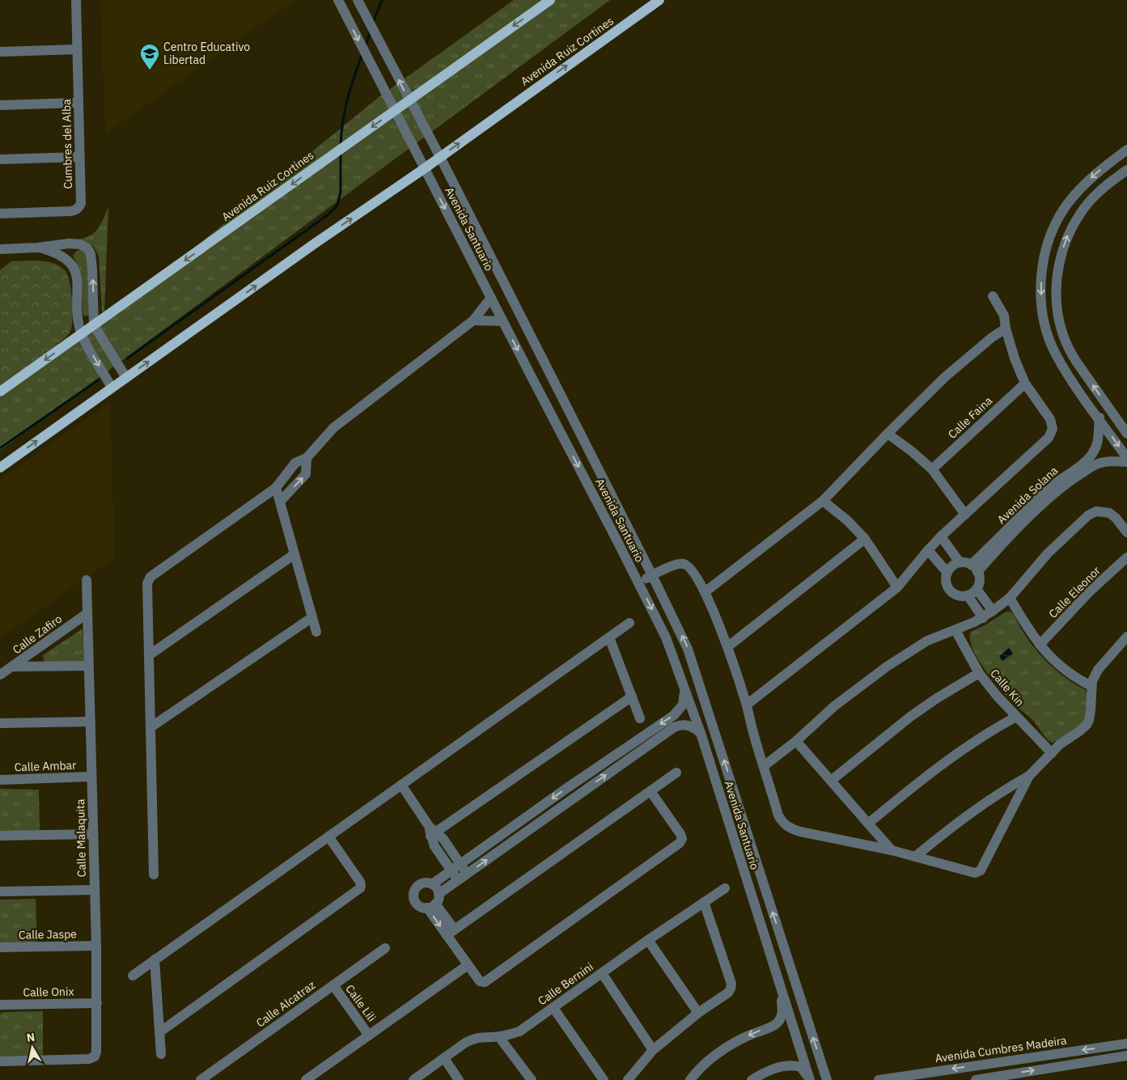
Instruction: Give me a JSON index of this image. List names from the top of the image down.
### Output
{
  "streets": {
    "main road": ["Avenida Ruiz Cortines"],
    "street": [
      "Cumbres del Alba",
      "Avenida Santuario",
      "Calle Faina",
      "Avenida Solana",
      "Calle Eleonor",
      "Calle Zafiro",
      "Calle Kin",
      "Calle Ambar",
      "Calle Malaquita",
      "Calle Jaspe",
      "Calle Bernini",
      "Calle Onix",
      "Calle Lili",
      "Calle Alcatraz",
      "Avenida Cumbres Madeira"
    ]
  },
  "crossings": [
    ["Avenida Ruiz Cortines", "Avenida Santuario"],
    ["Calle Zafiro", "Calle Malaquita"],
    ["Calle Ambar", "Calle Malaquita"],
    ["Calle Malaquita", "Calle Jaspe"],
    ["Calle Malaquita", "Calle Onix"],
    ["Calle Lili", "Calle Alcatraz"]
  ],
  "places": {
    "school or university": ["Centro Educativo Libertad"]
  },
  "north": "top"
}
